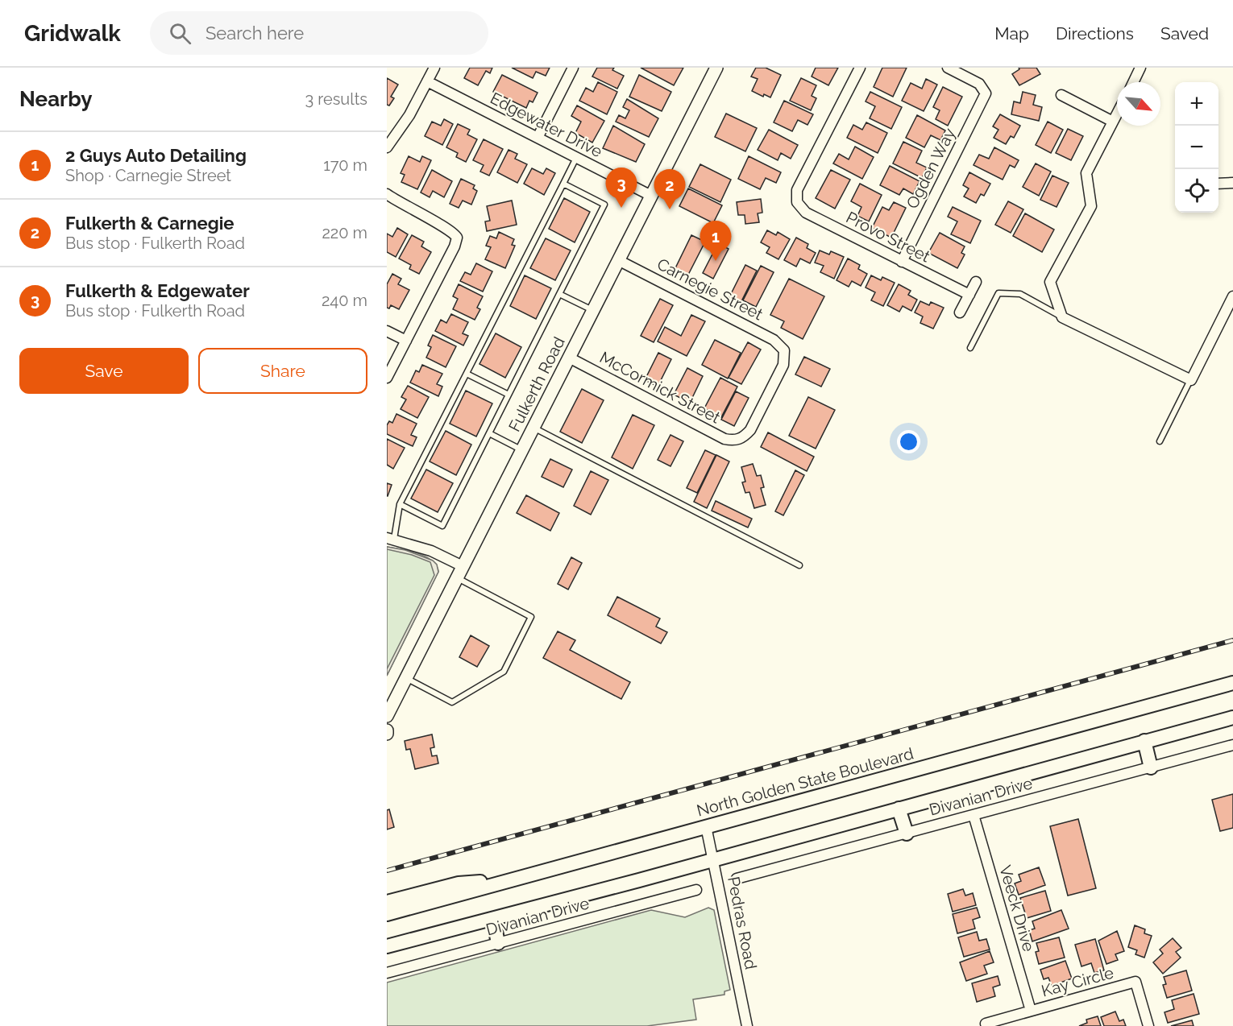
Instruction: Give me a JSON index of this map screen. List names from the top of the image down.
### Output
{
  "streets": {
    "main road": ["North Golden State Boulevard"],
    "street": [
      "Edgewater Drive",
      "Ogden Way",
      "Provo Street",
      "Carnegie Street",
      "Fulkerth Road",
      "McCormick Street",
      "Divanian Drive",
      "Veeck Drive",
      "Pedras Road",
      "Kay Circle"
    ]
  },
  "crossings": [
    ["Edgewater Drive", "Fulkerth Road"],
    ["Ogden Way", "Provo Street"],
    ["Carnegie Street", "Fulkerth Road"],
    ["Carnegie Street", "McCormick Street"],
    ["Fulkerth Road", "McCormick Street"],
    ["North Golden State Boulevard", "Pedras Road"],
    ["Divanian Drive", "Veeck Drive"],
    ["Veeck Drive", "Kay Circle"]
  ],
  "north": "bottom right",
  "page": {
    "header": "Gridwalk",
    "search": "Search here",
    "nav": ["Map", "Directions", "Saved"],
    "heading": ["Nearby", "3 results"],
    "map_buttons": ["+", "−"],
    "list": [
      {
        "mark": "1",
        "name": "2 Guys Auto Detailing",
        "note": "Shop · Carnegie Street",
        "value": "170 m"
      },
      {
        "mark": "2",
        "name": "Fulkerth & Carnegie",
        "note": "Bus stop · Fulkerth Road",
        "value": "220 m"
      },
      {
        "mark": "3",
        "name": "Fulkerth & Edgewater",
        "note": "Bus stop · Fulkerth Road",
        "value": "240 m"
      }
    ],
    "pins": ["3", "2", "1"],
    "buttons": ["Save", "Share"]
  }
}
